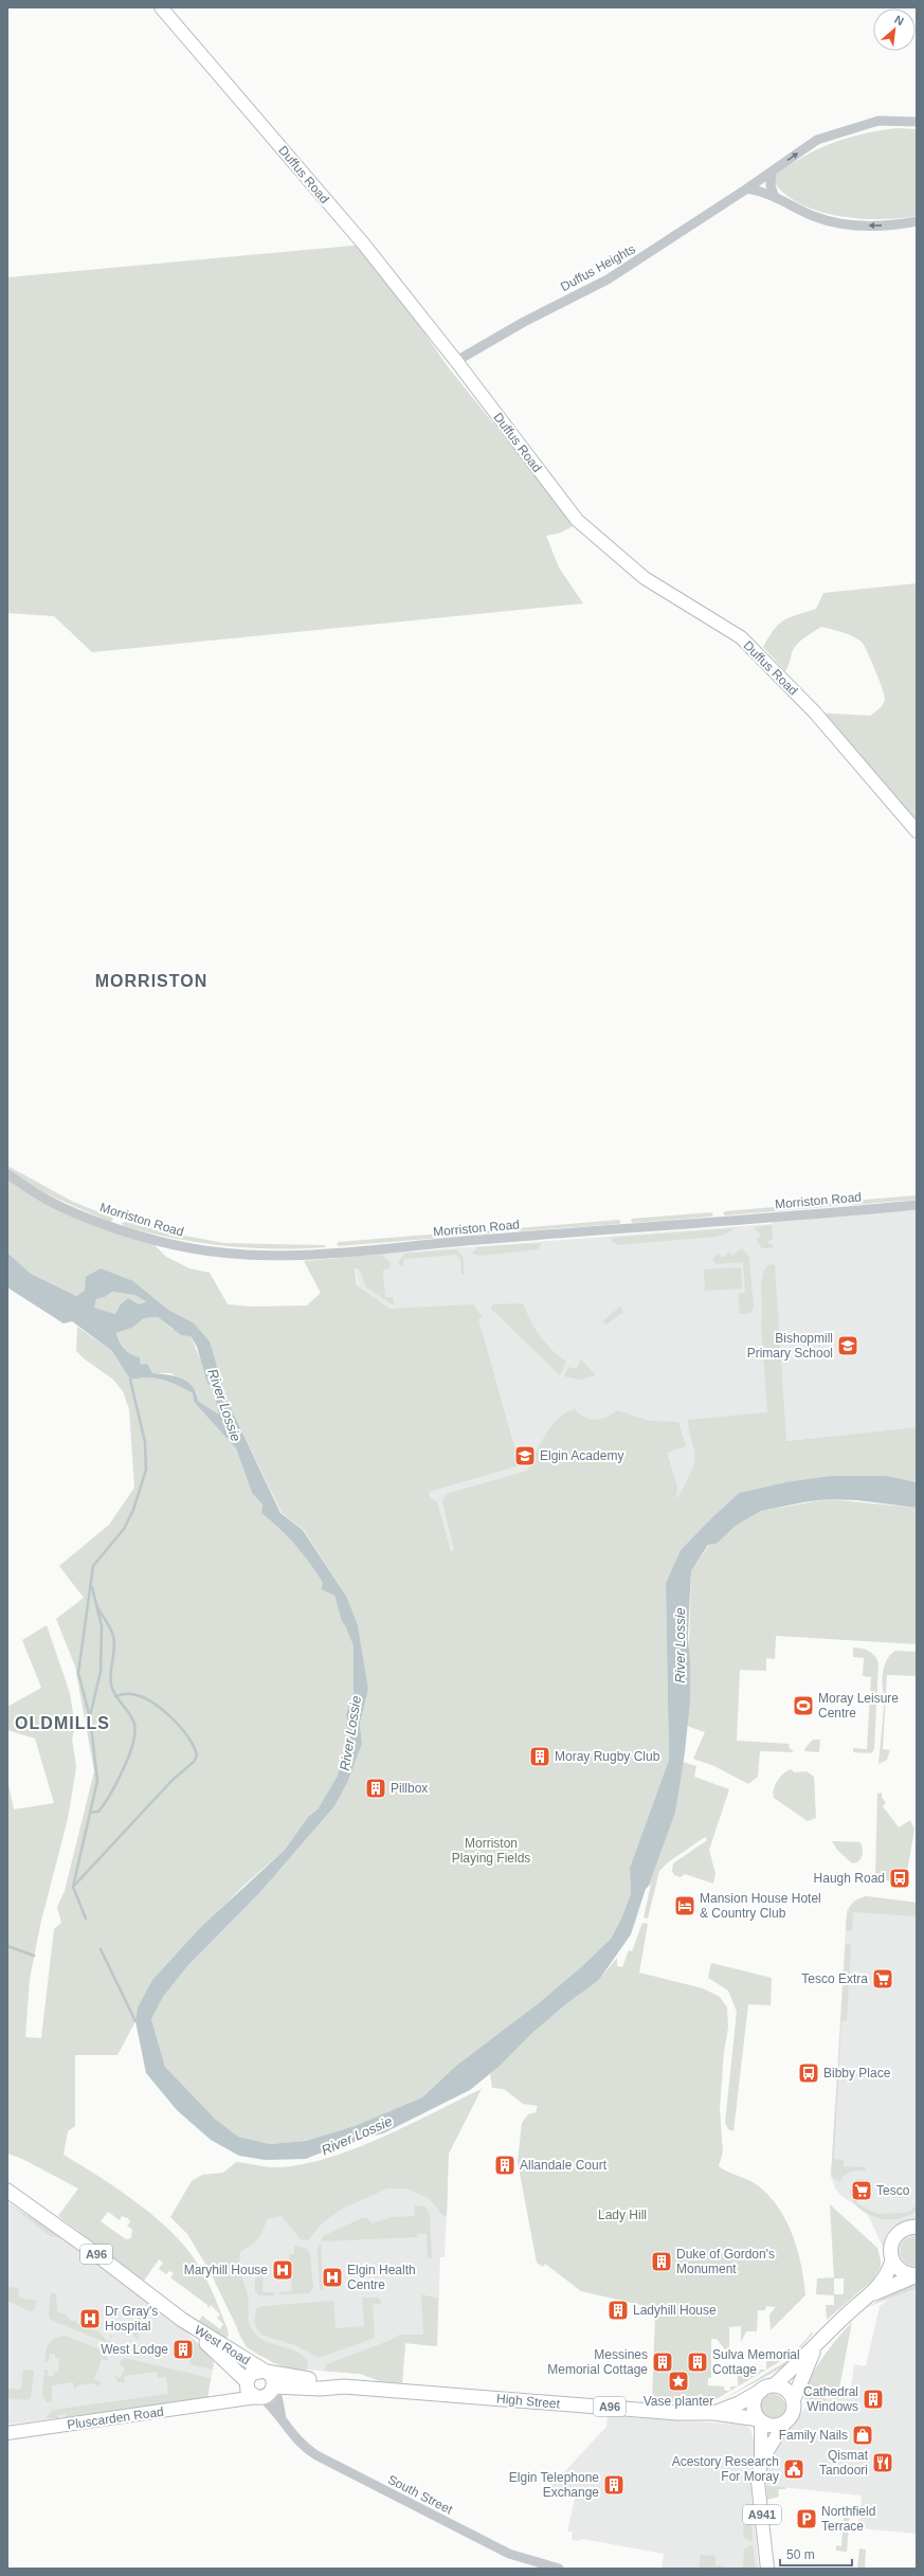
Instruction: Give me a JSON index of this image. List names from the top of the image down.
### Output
{
  "streets": {
    "highway": ["A96", "West Road", "High Street"],
    "main road": ["Duffus Road", "Pluscarden Road", "A941"],
    "street": ["Duffus Heights", "Morriston Road", "South Street"]
  },
  "crossings": [
    ["Duffus Road", "Duffus Heights"],
    ["A96", "West Road"],
    ["A96", "High Street"],
    ["A96", "Pluscarden Road"],
    ["A96", "South Street"],
    ["A96", "A941"],
    ["West Road", "High Street"],
    ["West Road", "Pluscarden Road"],
    ["West Road", "South Street"],
    ["High Street", "Pluscarden Road"],
    ["High Street", "South Street"],
    ["High Street", "A941"],
    ["Pluscarden Road", "South Street"]
  ],
  "districts": ["MORRISTON", "OLDMILLS"],
  "water": ["River Lossie"],
  "parks": ["Morriston Playing Fields", "Lady Hill"],
  "places": {
    "school or university": ["Bishopmill Primary School", "Elgin Academy"],
    "sports": ["Moray Leisure Centre"],
    "building": [
      "Moray Rugby Club",
      "Pillbox",
      "Allandale Court",
      "Duke of Gordon's Monument",
      "Ladyhill House",
      "West Lodge",
      "Messines Memorial Cottage",
      "Sulva Memorial Cottage",
      "Cathedral Windows",
      "Elgin Telephone Exchange"
    ],
    "bus stop": ["Haugh Road", "Bibby Place"],
    "hotel": ["Mansion House Hotel & Country Club"],
    "supermarket": ["Tesco Extra", "Tesco"],
    "hospital": ["Maryhill House", "Elgin Health Centre", "Dr Gray's Hospital"],
    "place": ["Vase planter"],
    "shop": ["Family Nails"],
    "restaurant": ["Qismat Tandoori"],
    "public building": ["Acestory Research For Moray"],
    "parking": ["Northfield Terrace"]
  },
  "scale_bar": "50 m",
  "north": "top right"
}
